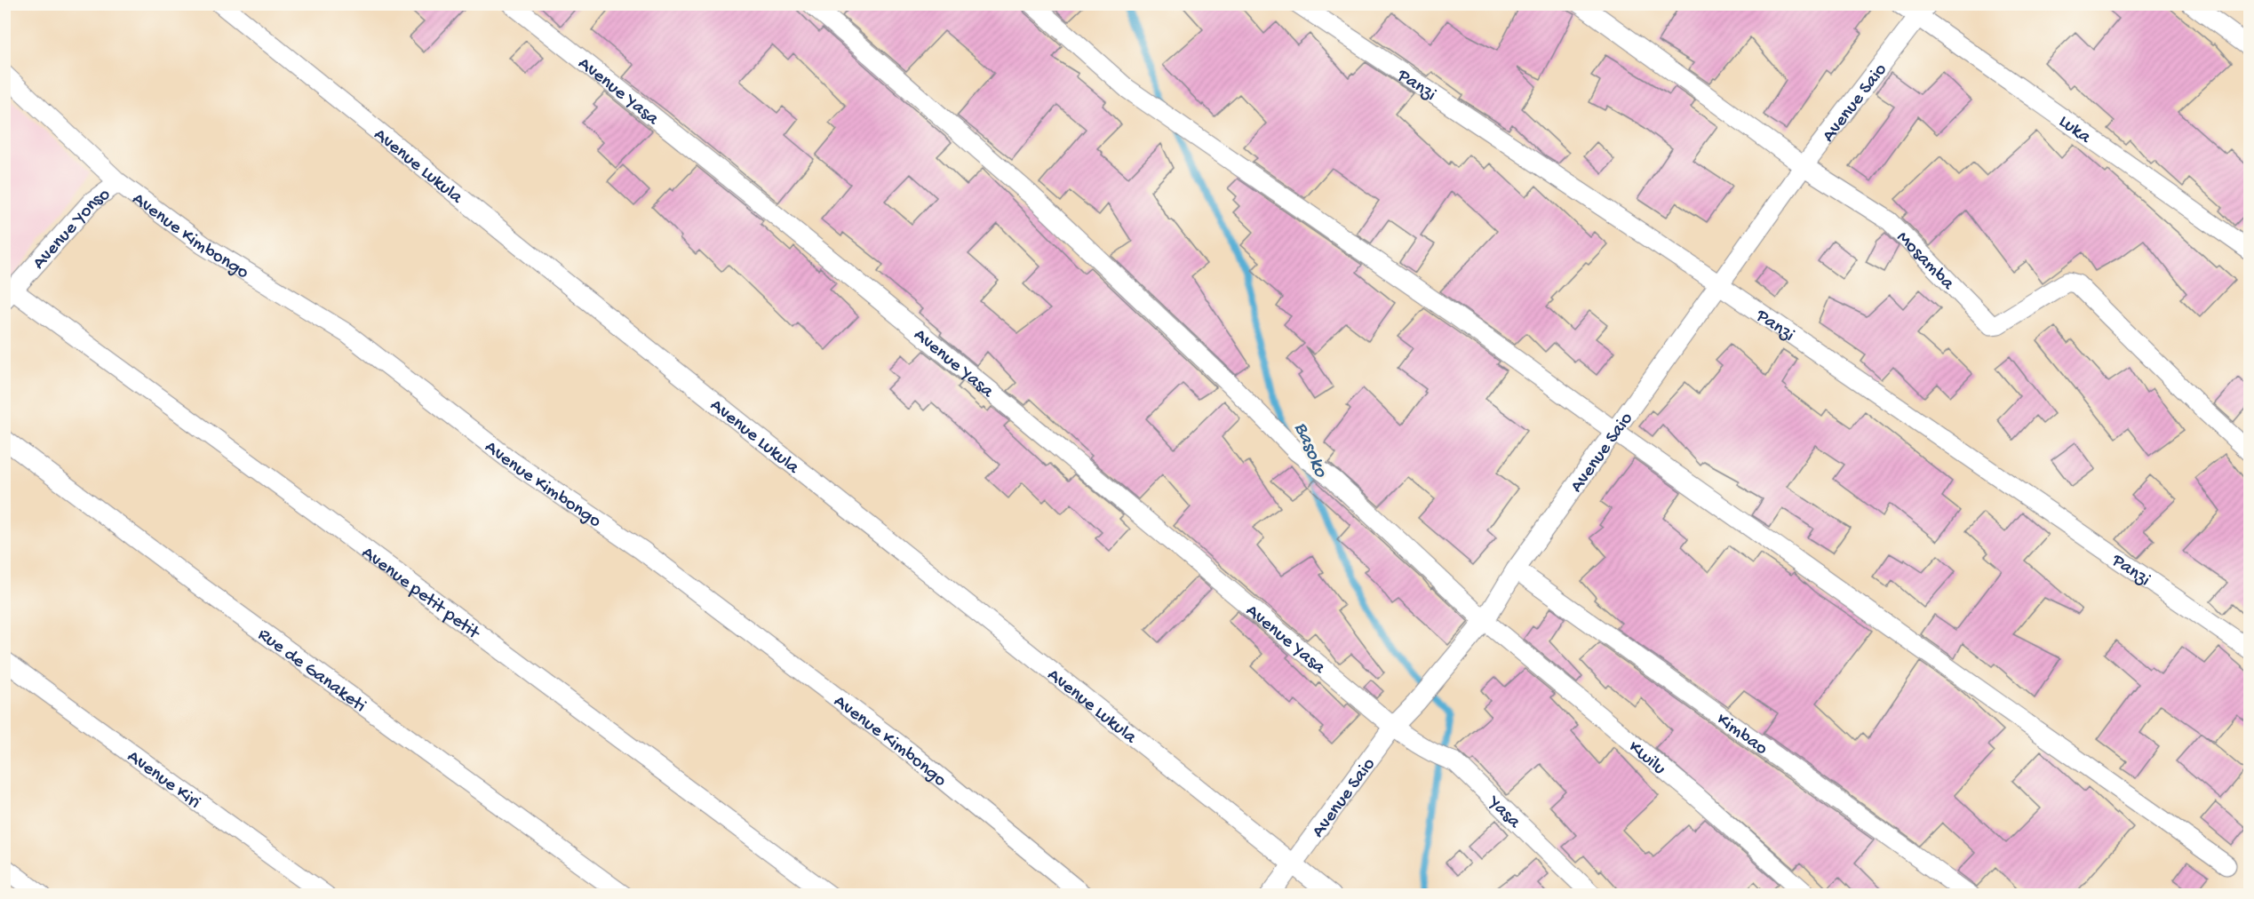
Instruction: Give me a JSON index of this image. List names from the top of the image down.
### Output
{
  "streets": {
    "street": [
      "Panzi",
      "Avenue Yasa",
      "Avenue Saio",
      "Luka",
      "Avenue Lukula",
      "Avenue Yonso",
      "Avenue Kimbongo",
      "Mosamba",
      "Avenue petit petit",
      "Rue de Ganaketi",
      "Kimbao",
      "Kwilu",
      "Avenue Kiri",
      "Yasa"
    ]
  },
  "crossings": [
    ["Panzi", "Avenue Saio"],
    ["Avenue Yasa", "Avenue Saio"],
    ["Avenue Yasa", "Yasa"],
    ["Avenue Saio", "Luka"],
    ["Avenue Saio", "Avenue Lukula"],
    ["Avenue Saio", "Mosamba"],
    ["Avenue Saio", "Kimbao"],
    ["Avenue Saio", "Kwilu"],
    ["Avenue Yonso", "Avenue Kimbongo"],
    ["Avenue Yonso", "Avenue petit petit"]
  ],
  "water": ["Basoko"]
}
